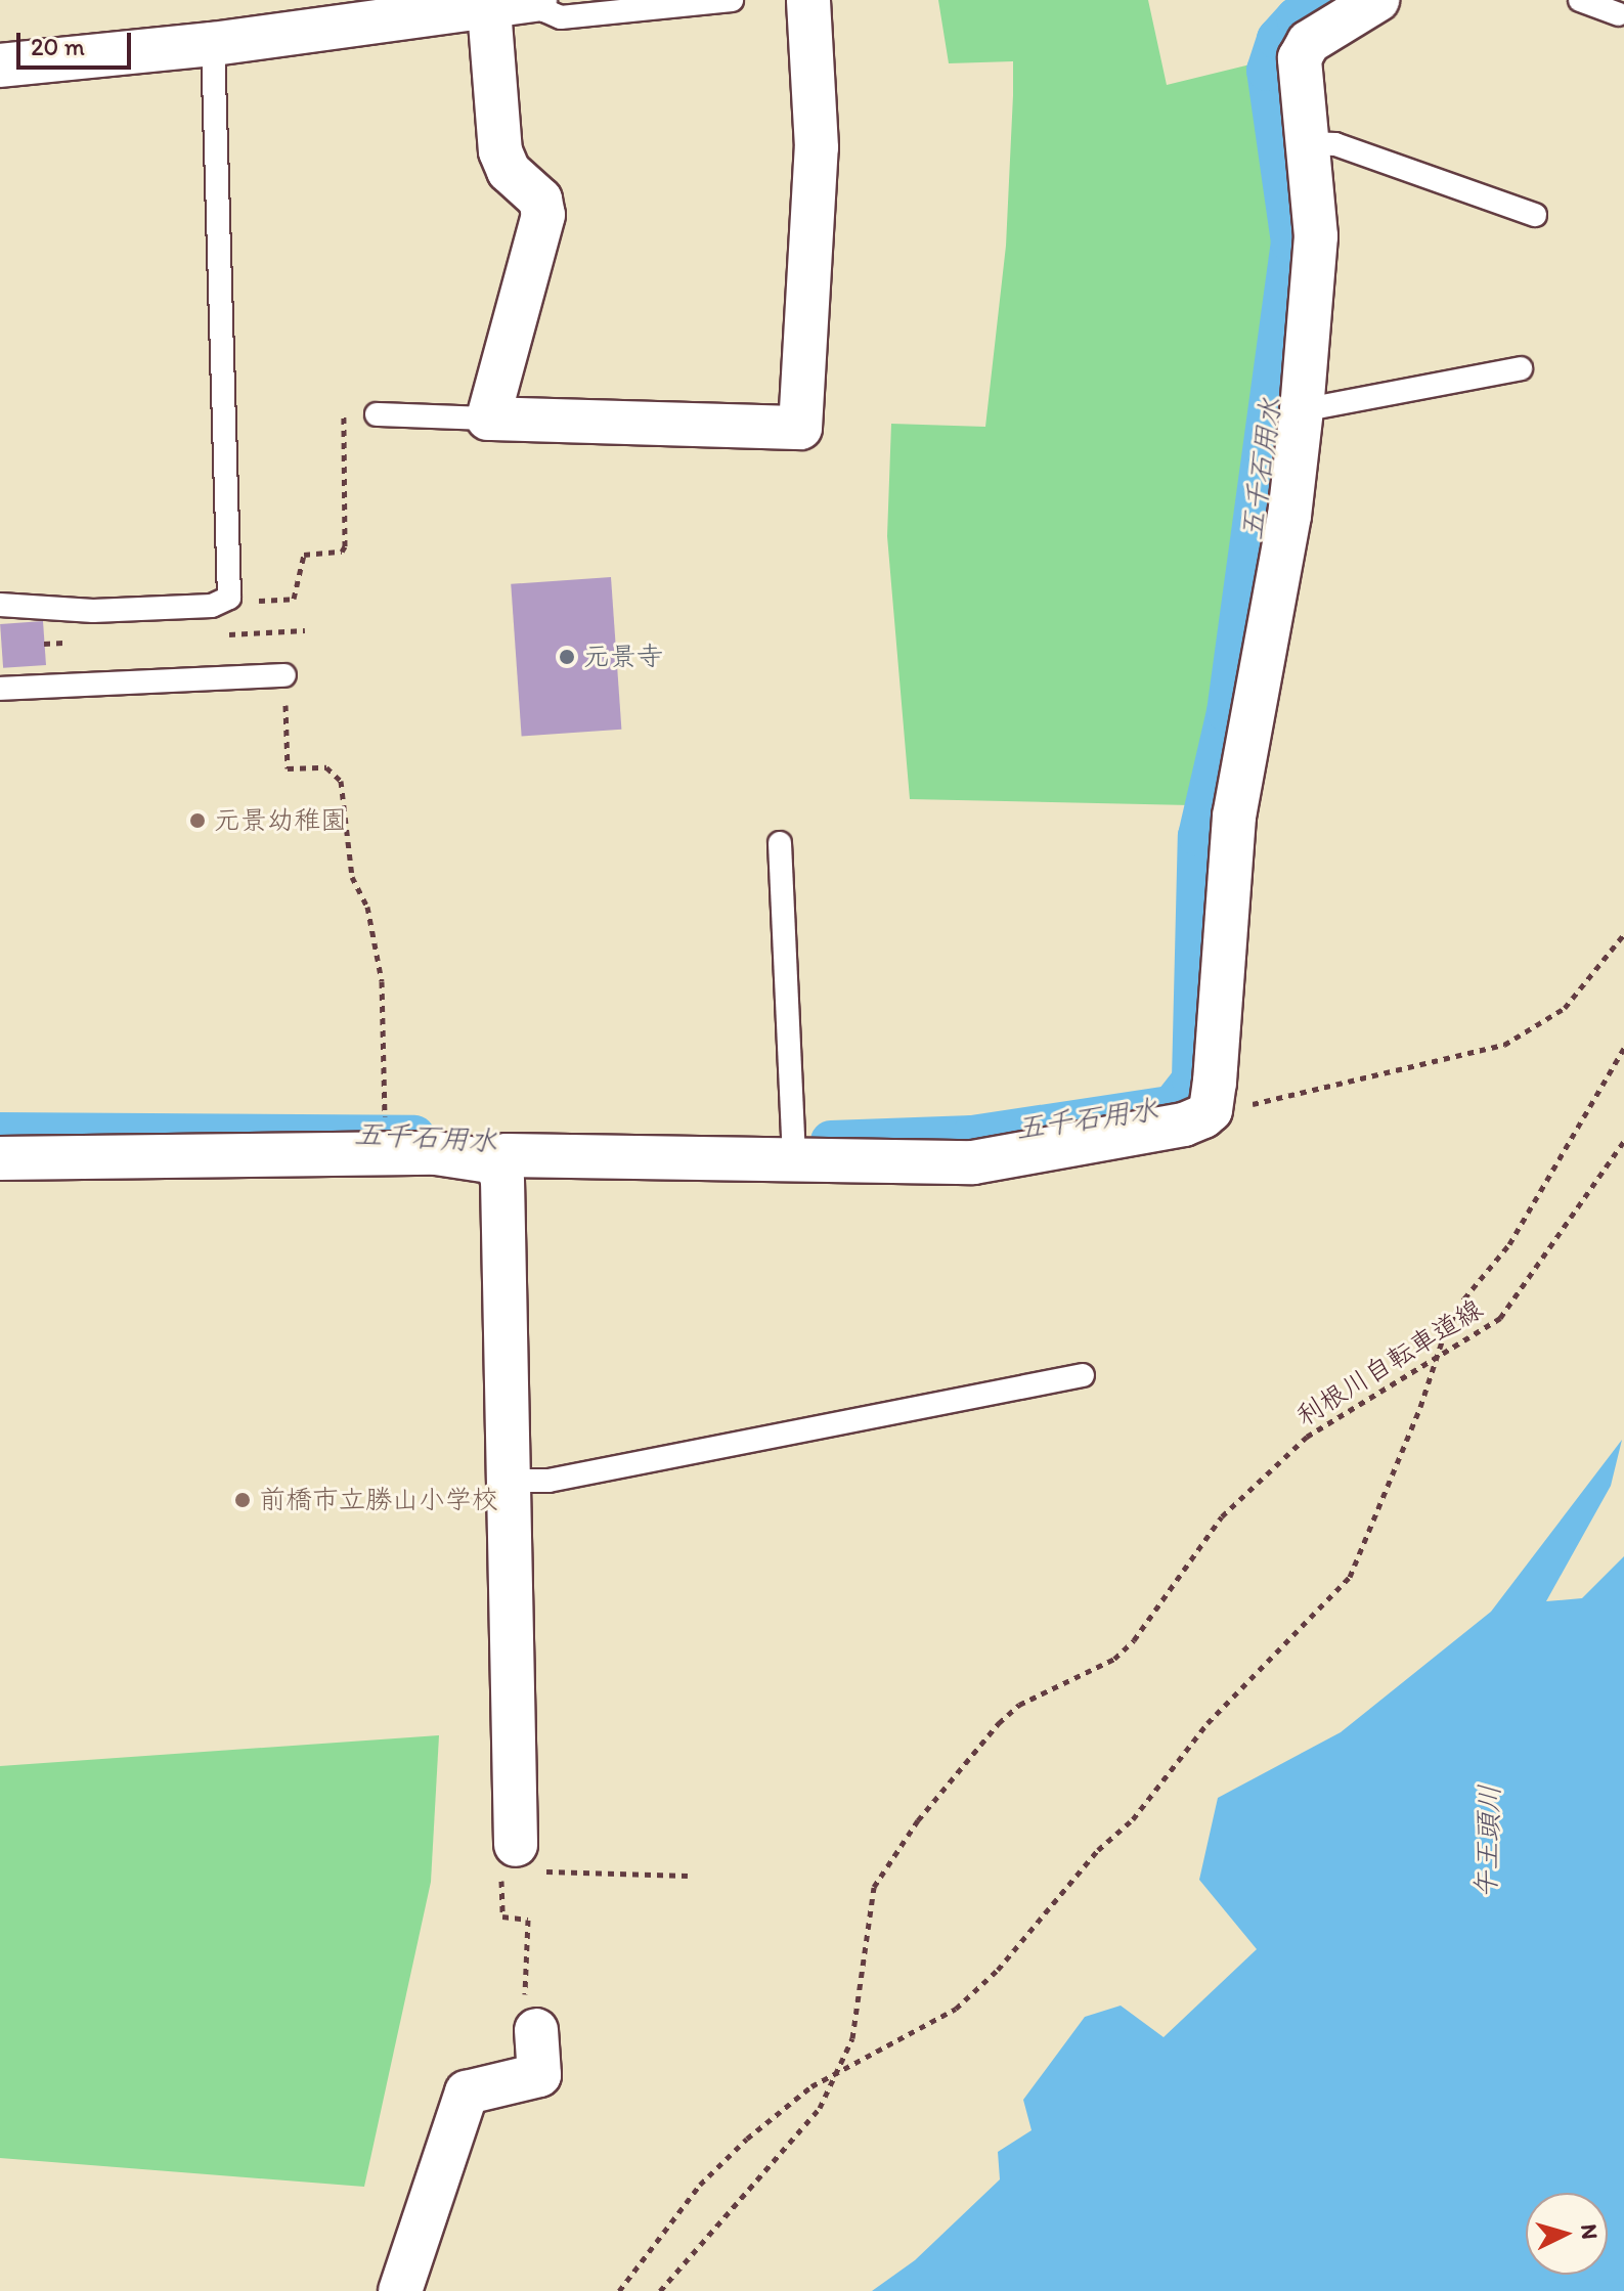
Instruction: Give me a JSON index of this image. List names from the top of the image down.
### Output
{
  "streets": {
    "path": ["利根川自転車道線"]
  },
  "water": ["五千石用水", "午王頭川"],
  "places": ["元景寺", "元景幼稚園", "前橋市立勝山小学校"],
  "scale_bar": "20 m",
  "north": "right"
}
